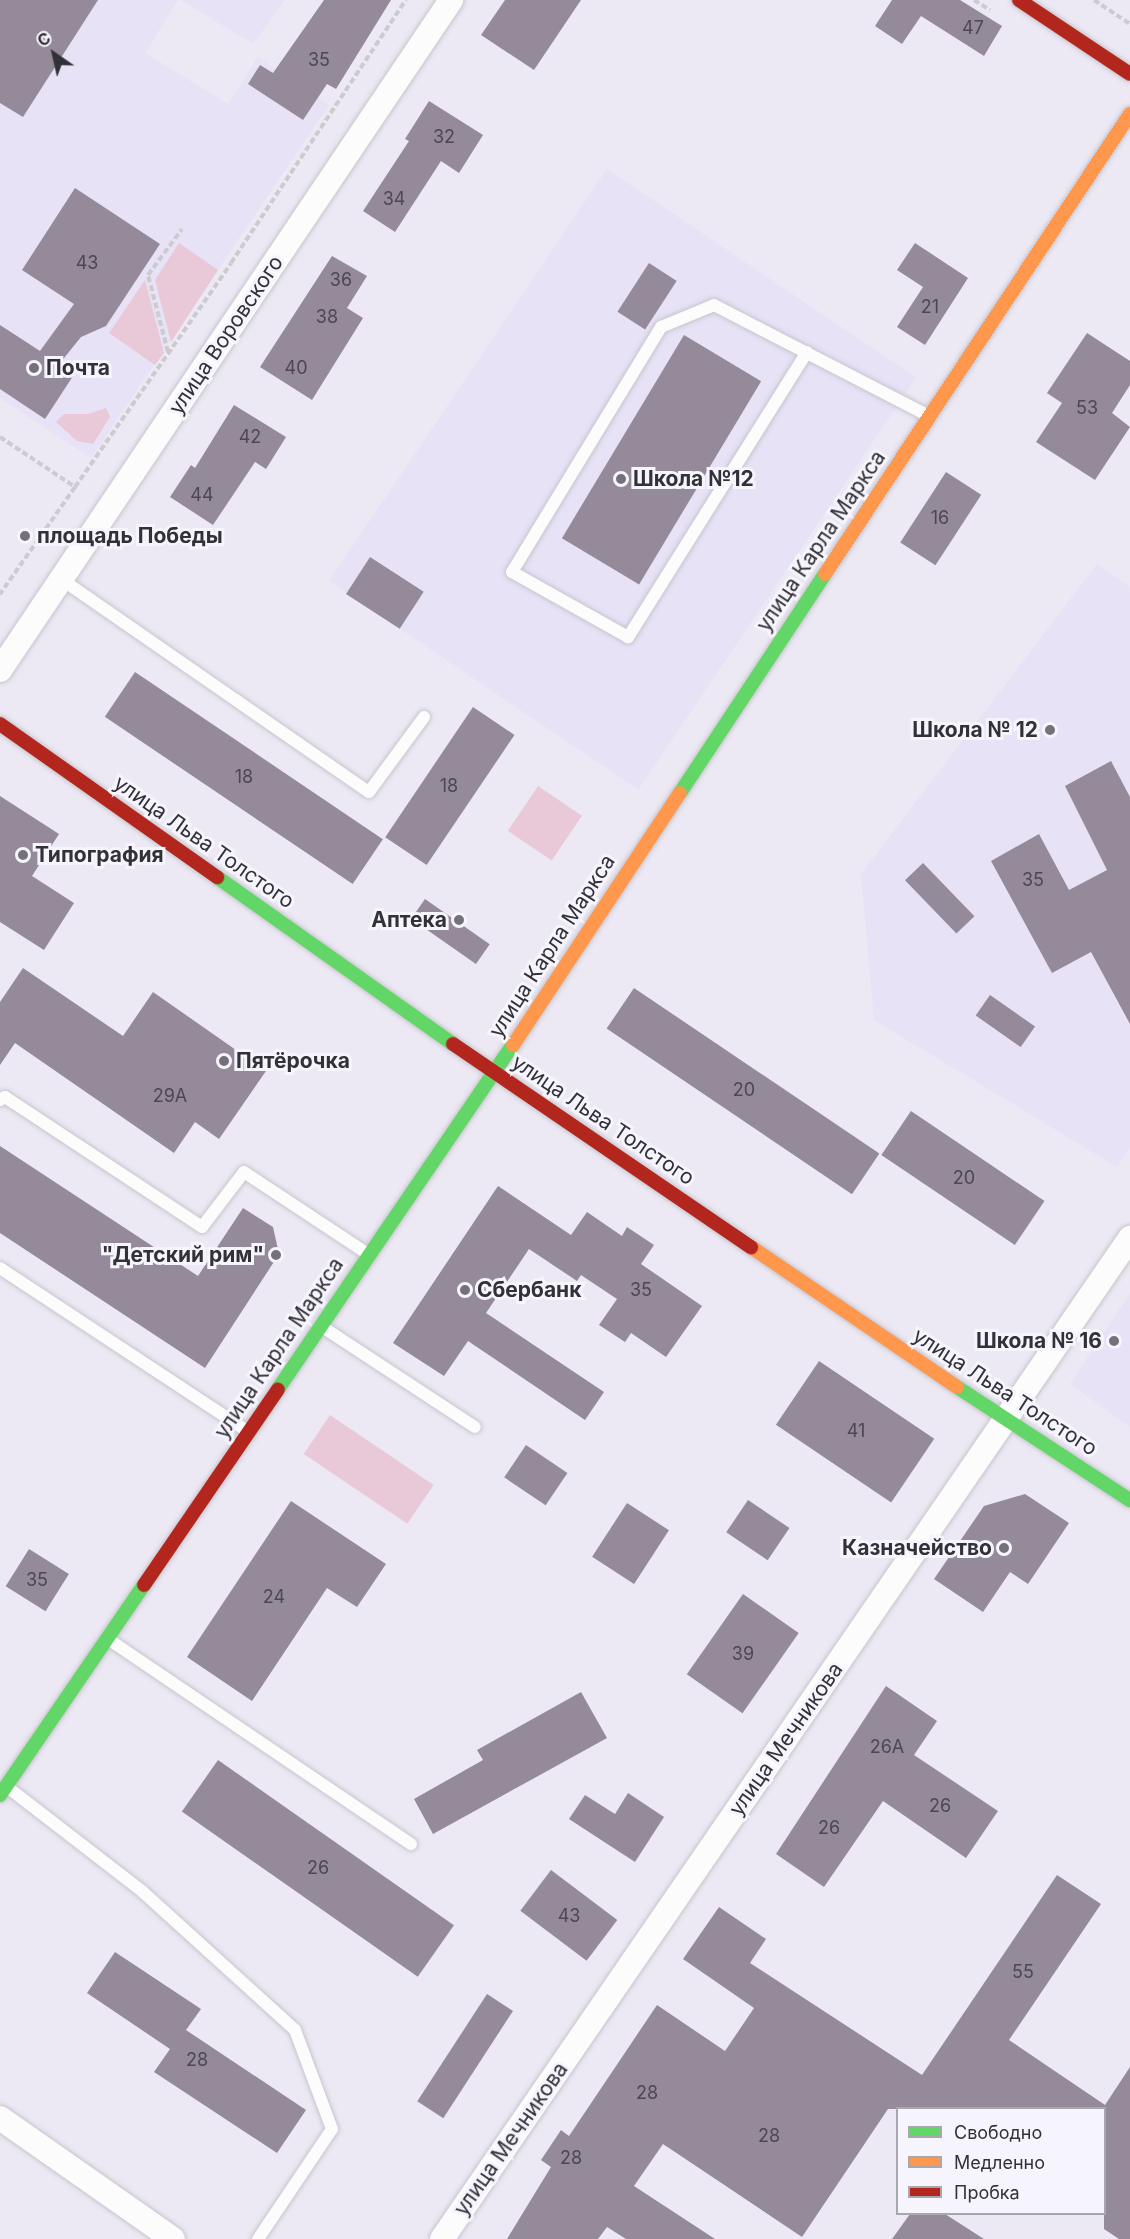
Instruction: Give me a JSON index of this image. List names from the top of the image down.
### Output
{
  "streets": {
    "street": [
      "улица Воровского",
      "улица Карла Маркса",
      "улица Льва Толстого",
      "улица Мечникова"
    ]
  },
  "crossings": [
    ["улица Карла Маркса", "улица Льва Толстого"],
    ["улица Льва Толстого", "улица Мечникова"]
  ],
  "places": [
    "Почта",
    "Школа №12",
    "площадь Победы",
    "Школа № 12",
    "Типография",
    "Аптека",
    "Пятёрочка",
    "\"Детский рим\"",
    "Сбербанк",
    "Школа № 16",
    "Казначейство"
  ],
  "house_numbers": [
    "47",
    "35",
    "32",
    "34",
    "43",
    "36",
    "21",
    "38",
    "40",
    "53",
    "42",
    "44",
    "16",
    "18",
    "18",
    "35",
    "20",
    "29А",
    "20",
    "35",
    "41",
    "35",
    "24",
    "39",
    "26А",
    "26",
    "26",
    "26",
    "43",
    "55",
    "28",
    "28",
    "28",
    "28"
  ],
  "legend": ["Свободно", "Медленно", "Пробка"],
  "north": "top left"
}
